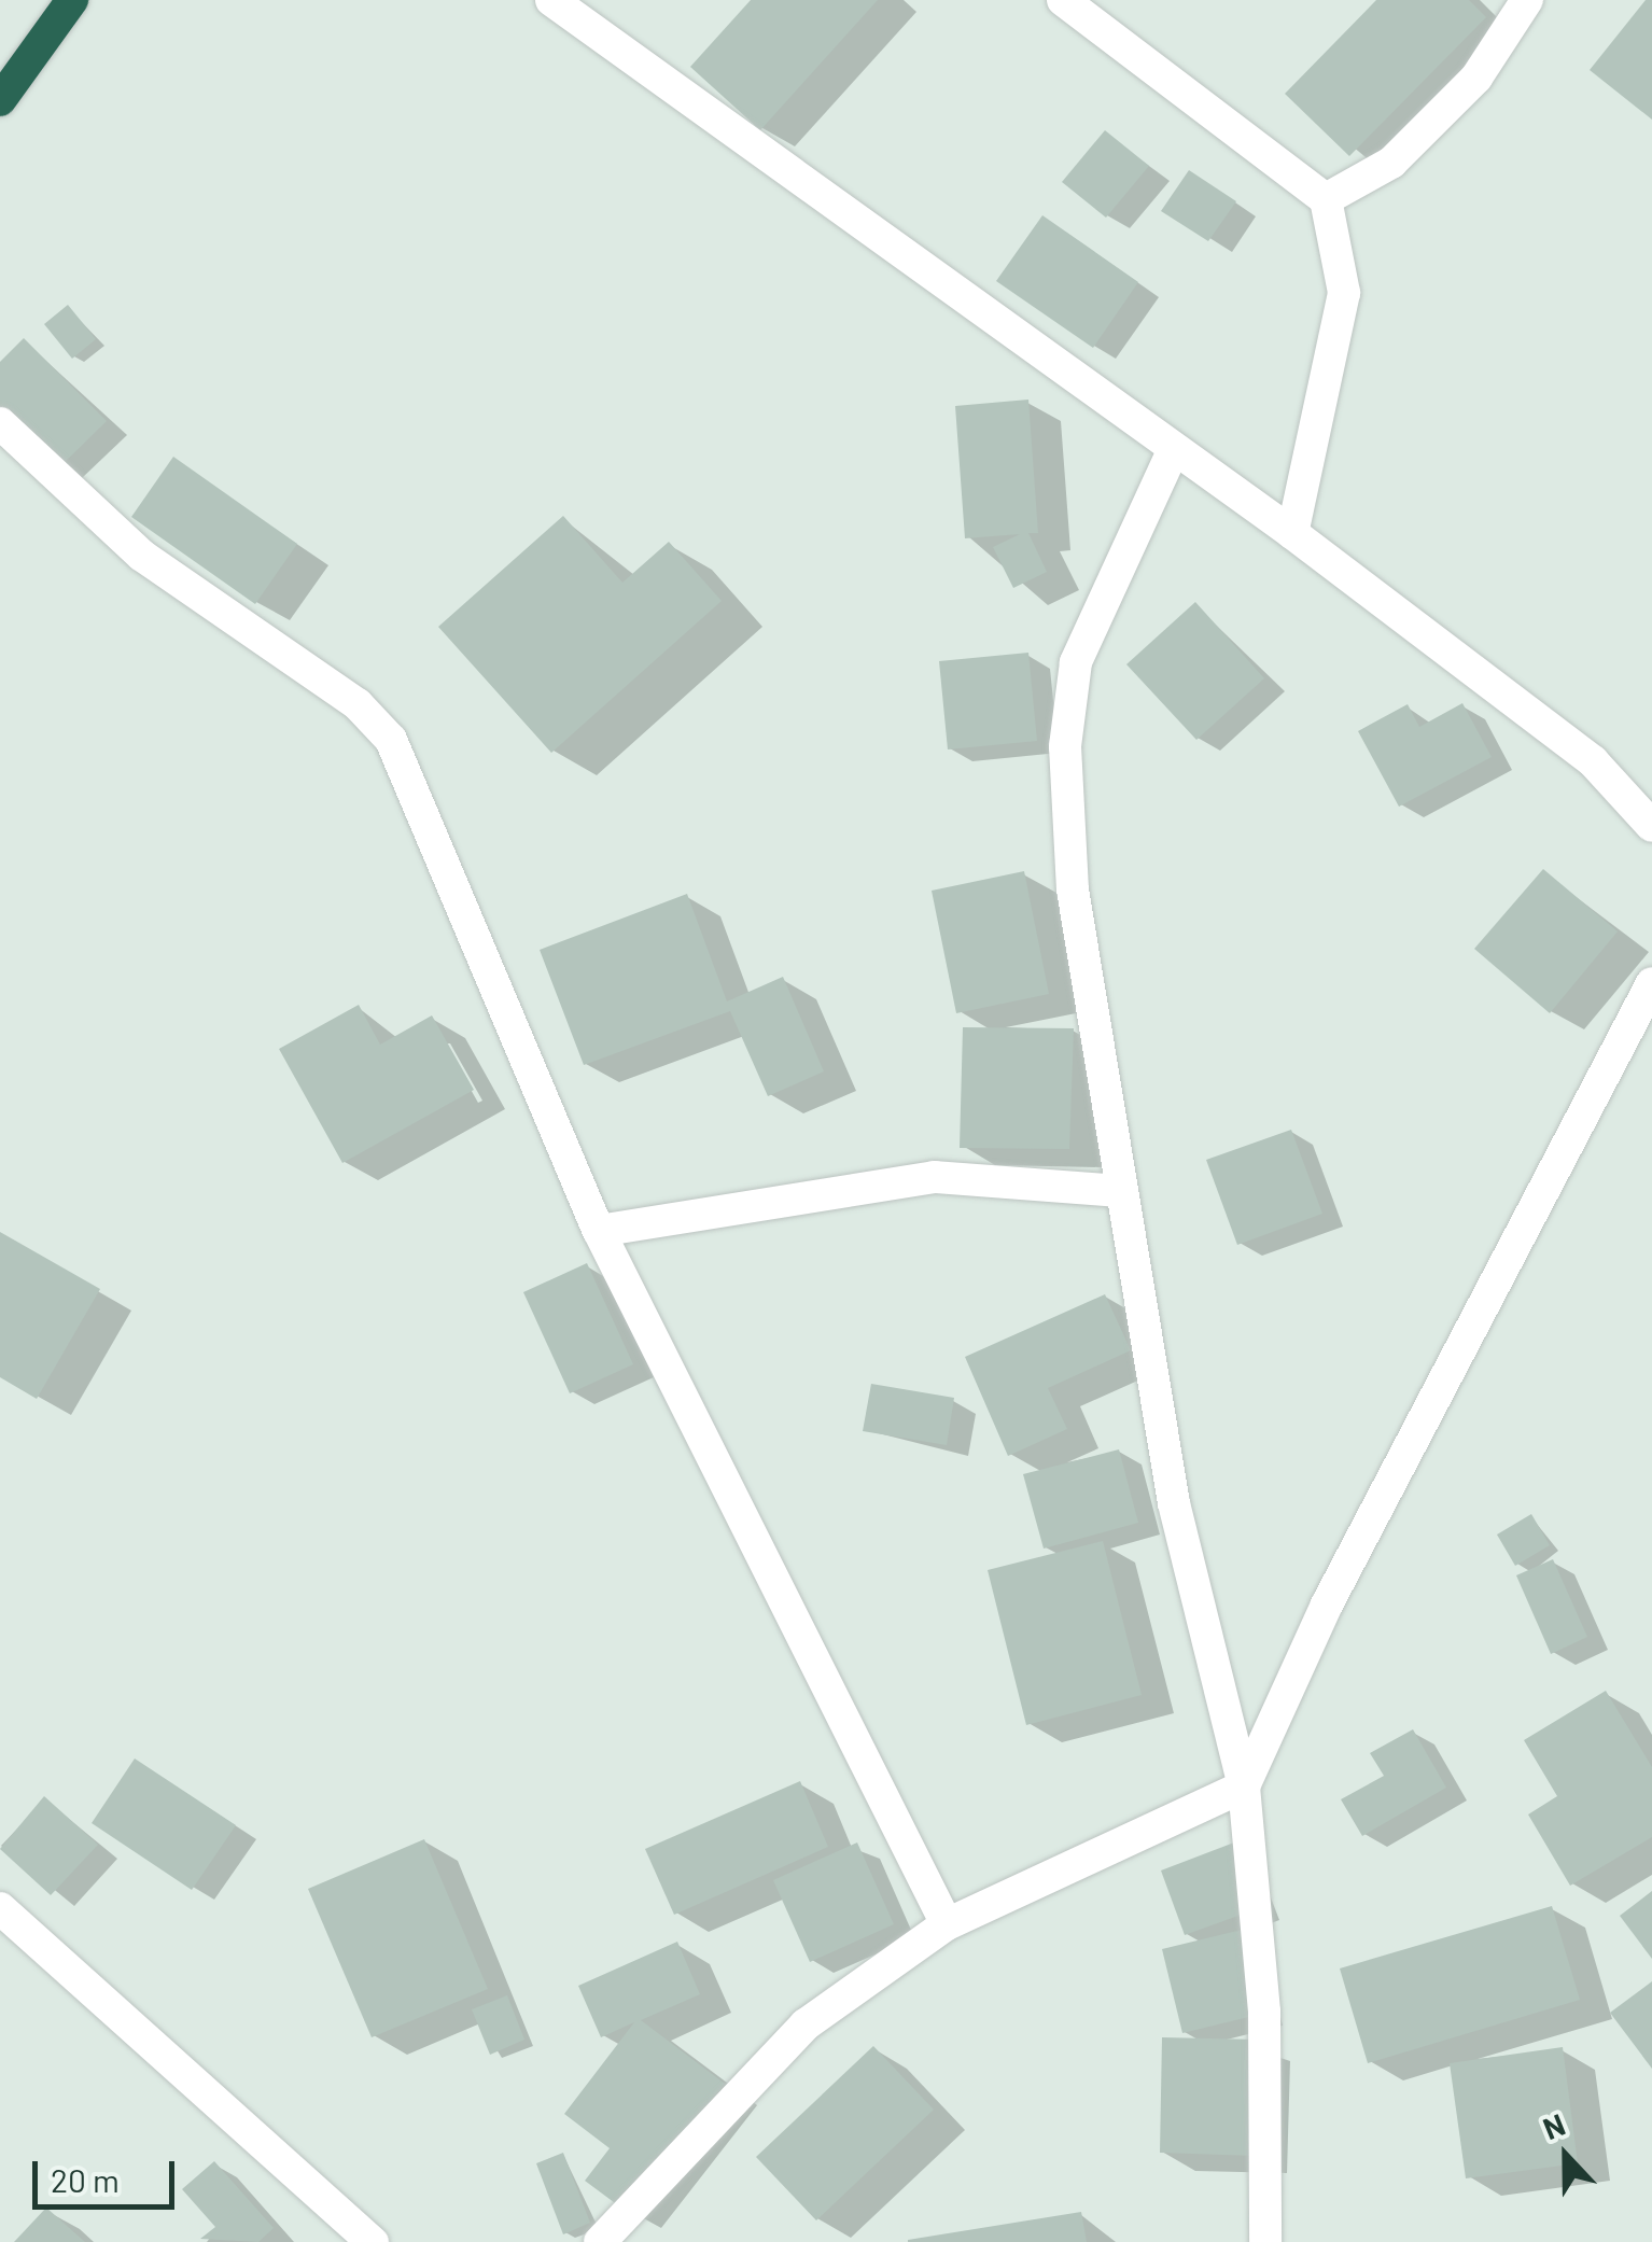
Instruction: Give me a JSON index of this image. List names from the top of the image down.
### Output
{
  "scale_bar": "20 m",
  "north": "top"
}
